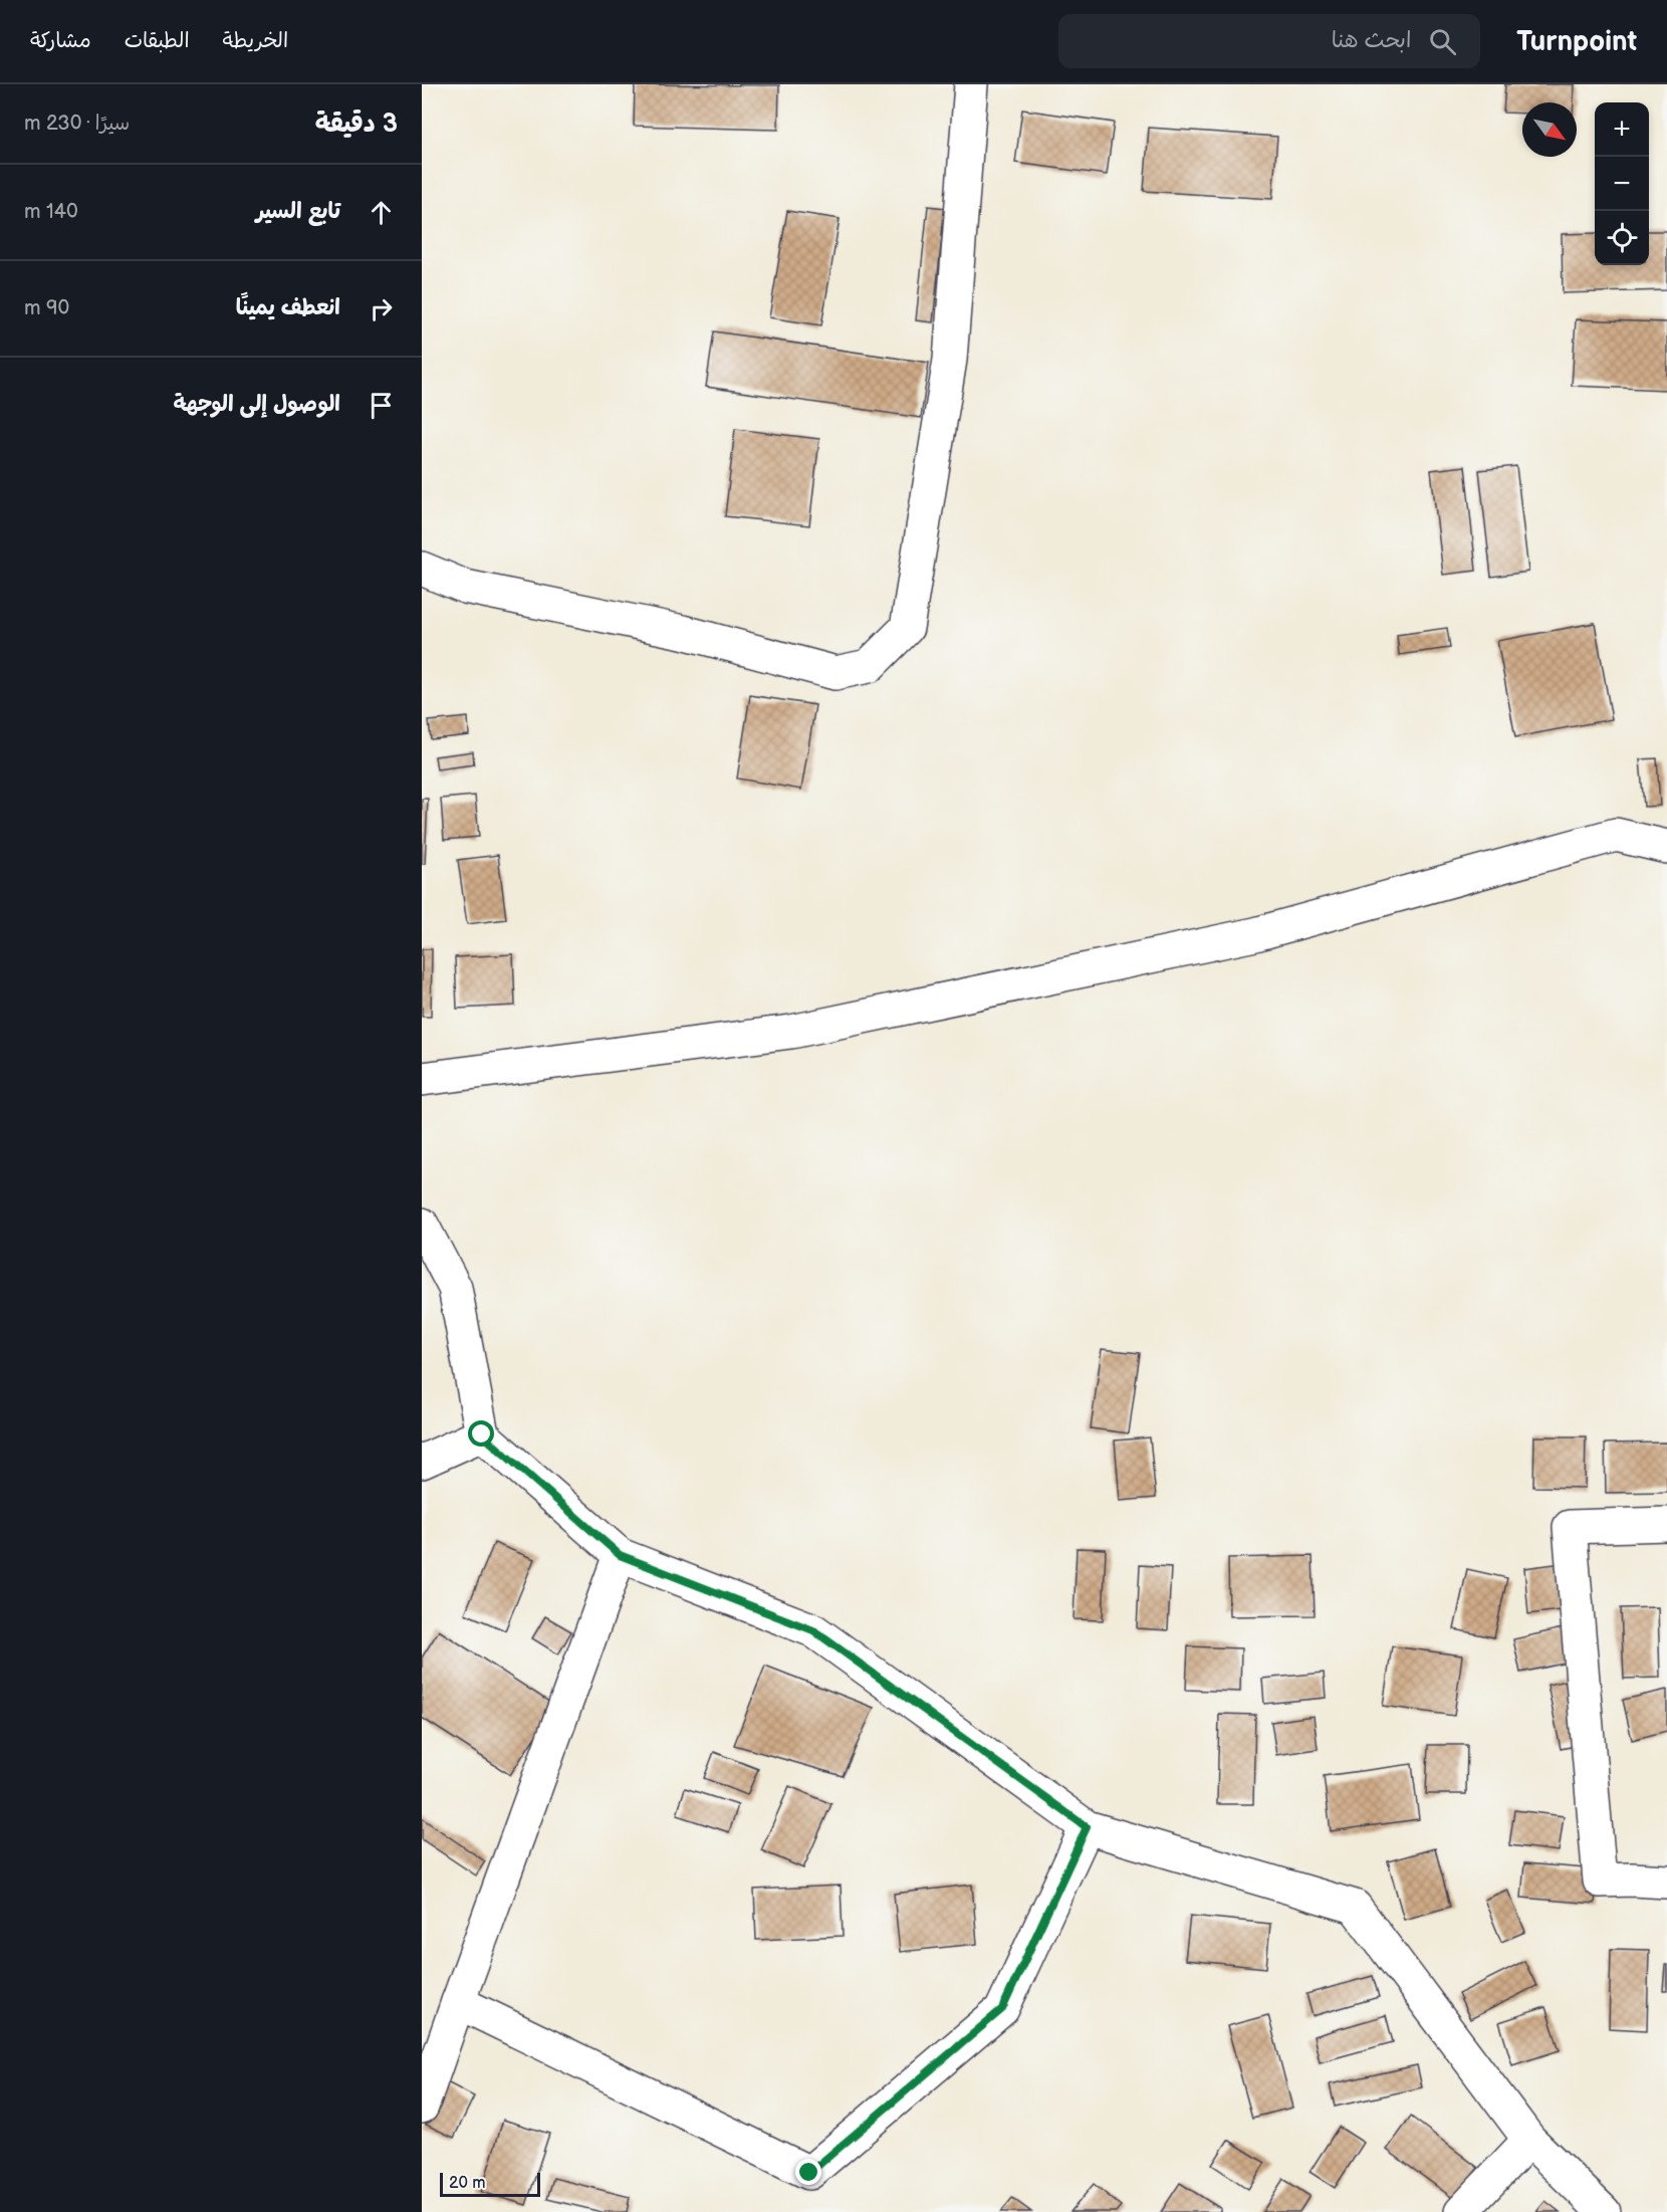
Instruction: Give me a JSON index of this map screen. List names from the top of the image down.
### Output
{
  "scale_bar": "20 m",
  "north": "bottom right",
  "page": {
    "header": "Turnpoint",
    "search": "ابحث هنا",
    "nav": ["الخريطة", "الطبقات", "مشاركة"],
    "heading": ["3 دقيقة", "سيرًا · 230 m"],
    "map_buttons": ["+", "−"],
    "list": [
      ["تابع السير", "140 m"],
      ["انعطف يمينًا", "90 m"],
      "الوصول إلى الوجهة"
    ],
    "scale": "20 m"
  }
}
